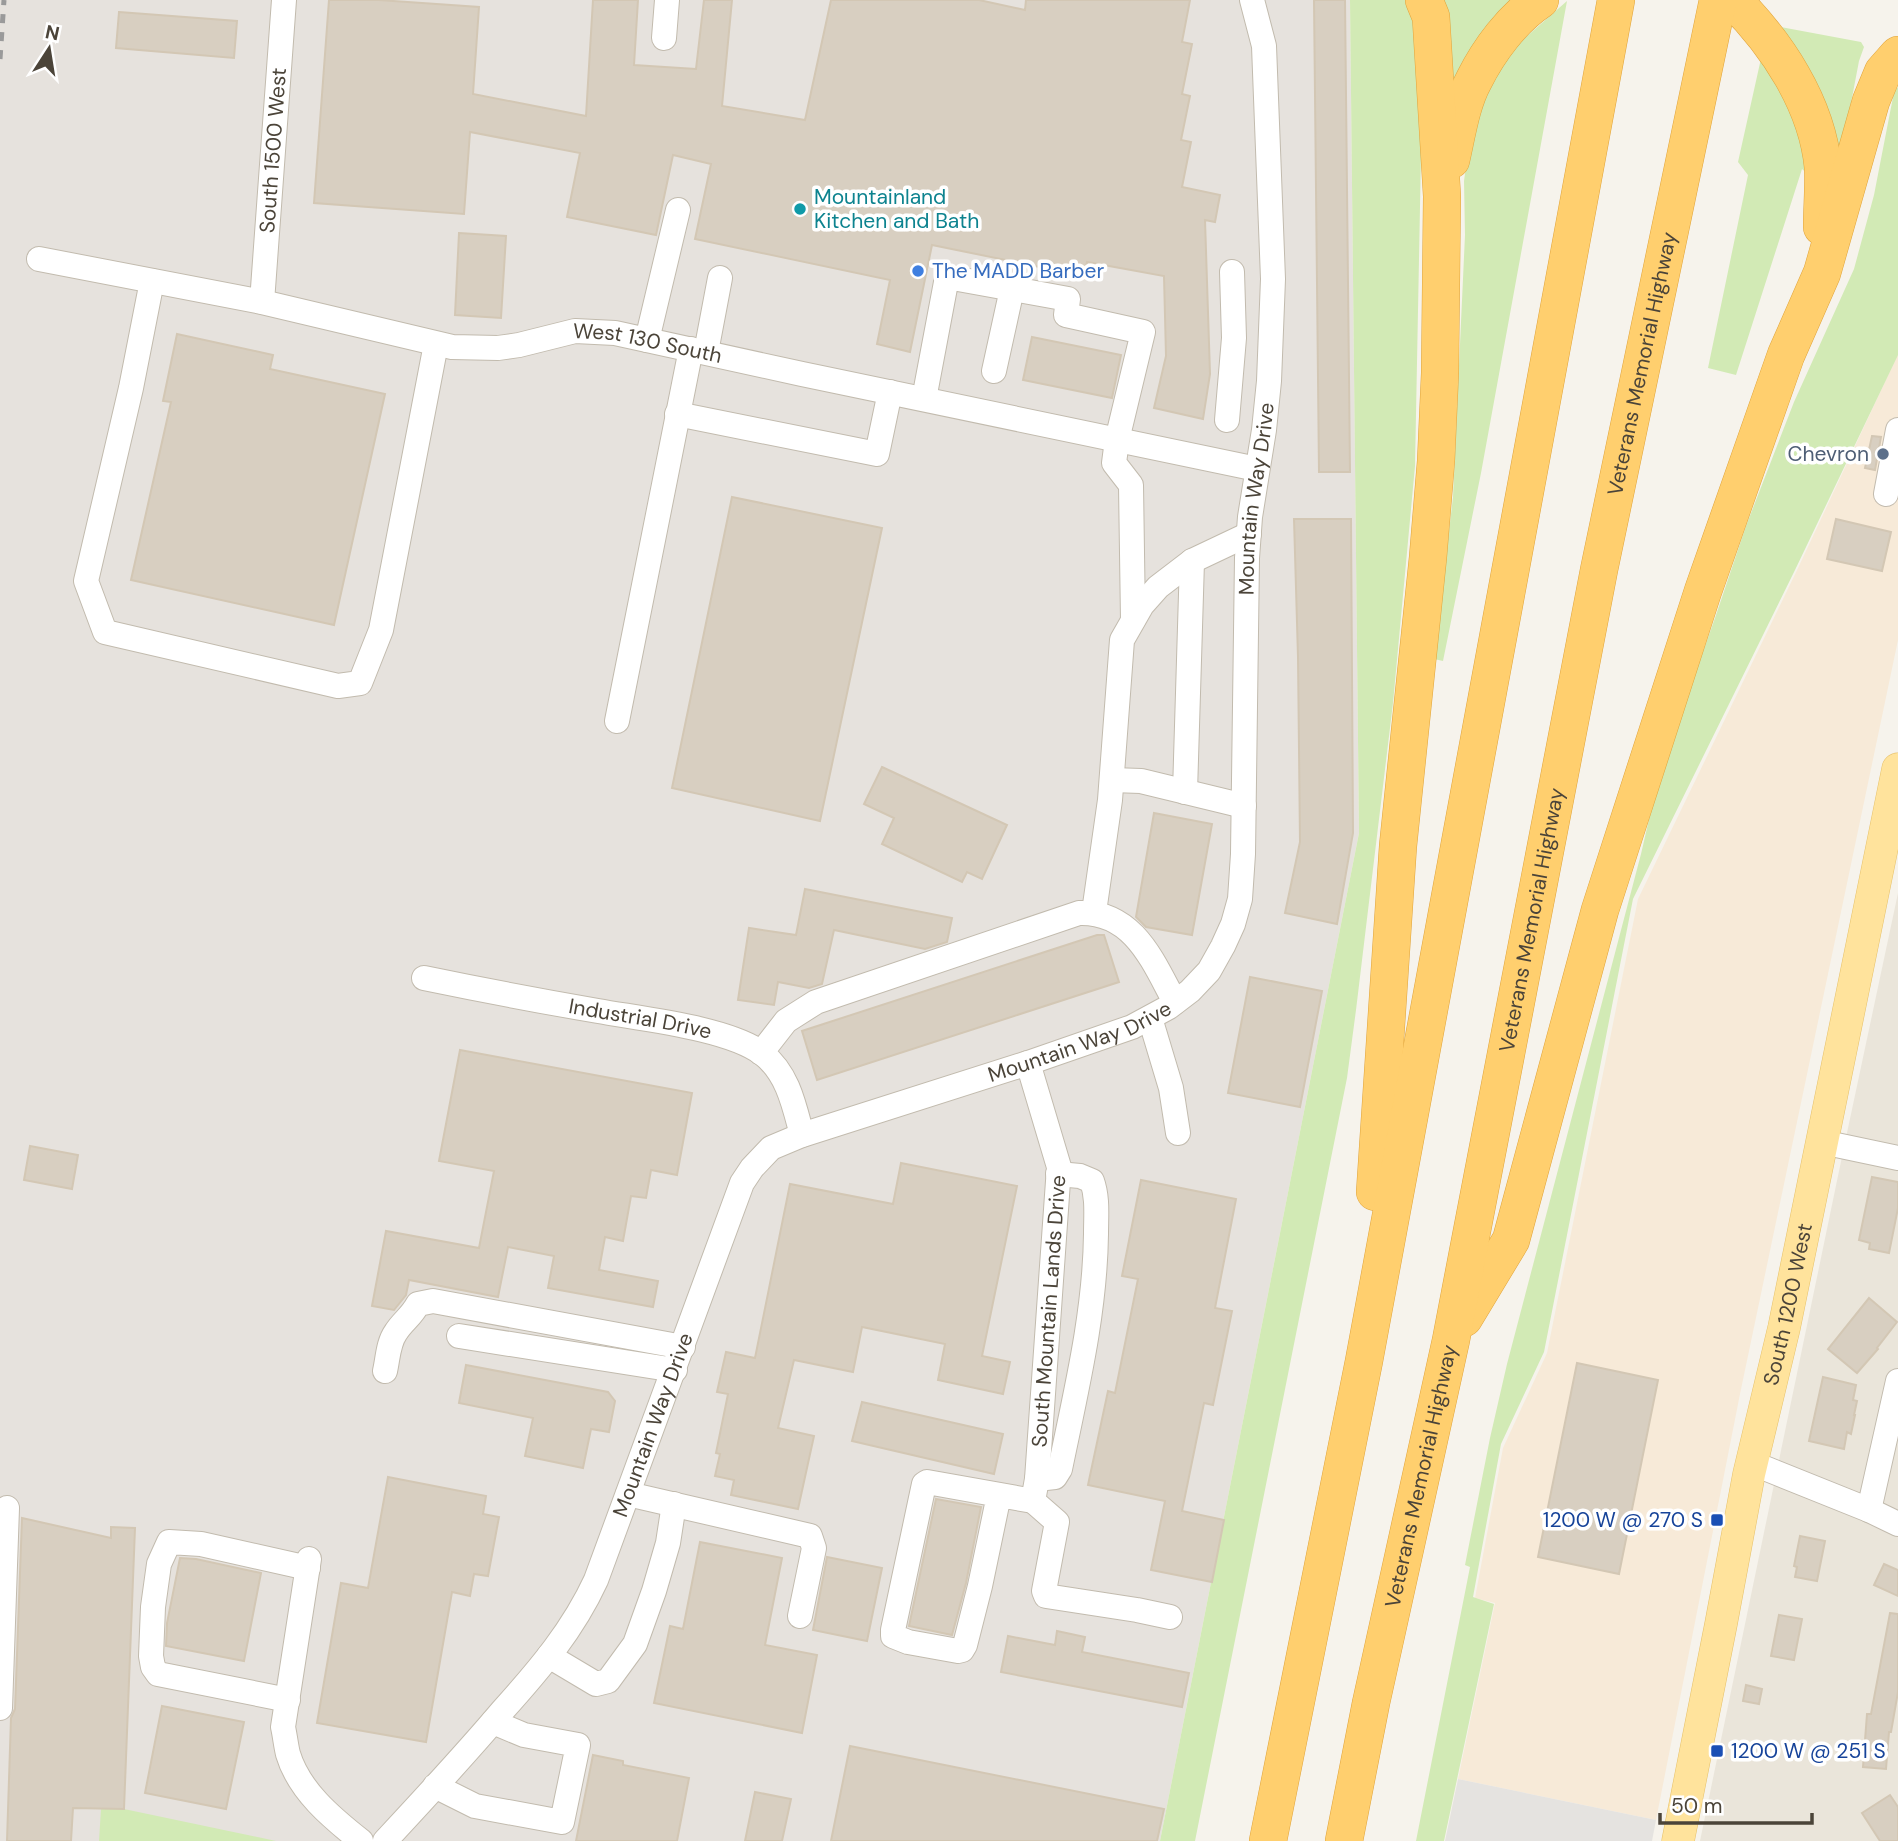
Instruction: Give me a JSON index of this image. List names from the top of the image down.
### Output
{
  "streets": {
    "highway": ["Veterans Memorial Highway"],
    "main road": ["South 1200 West"],
    "street": [
      "South 1500 West",
      "West 130 South",
      "Mountain Way Drive",
      "Industrial Drive",
      "South Mountain Lands Drive"
    ]
  },
  "crossings": [
    ["South 1500 West", "West 130 South"],
    ["West 130 South", "Mountain Way Drive"],
    ["Mountain Way Drive", "Industrial Drive"],
    ["Mountain Way Drive", "South Mountain Lands Drive"]
  ],
  "places": {
    "other": ["Mountainland Kitchen and Bath", "The MADD Barber", "Chevron"],
    "transit": ["1200 W @ 270 S", "1200 W @ 251 S"]
  },
  "scale_bar": "50 m",
  "north": "top"
}
